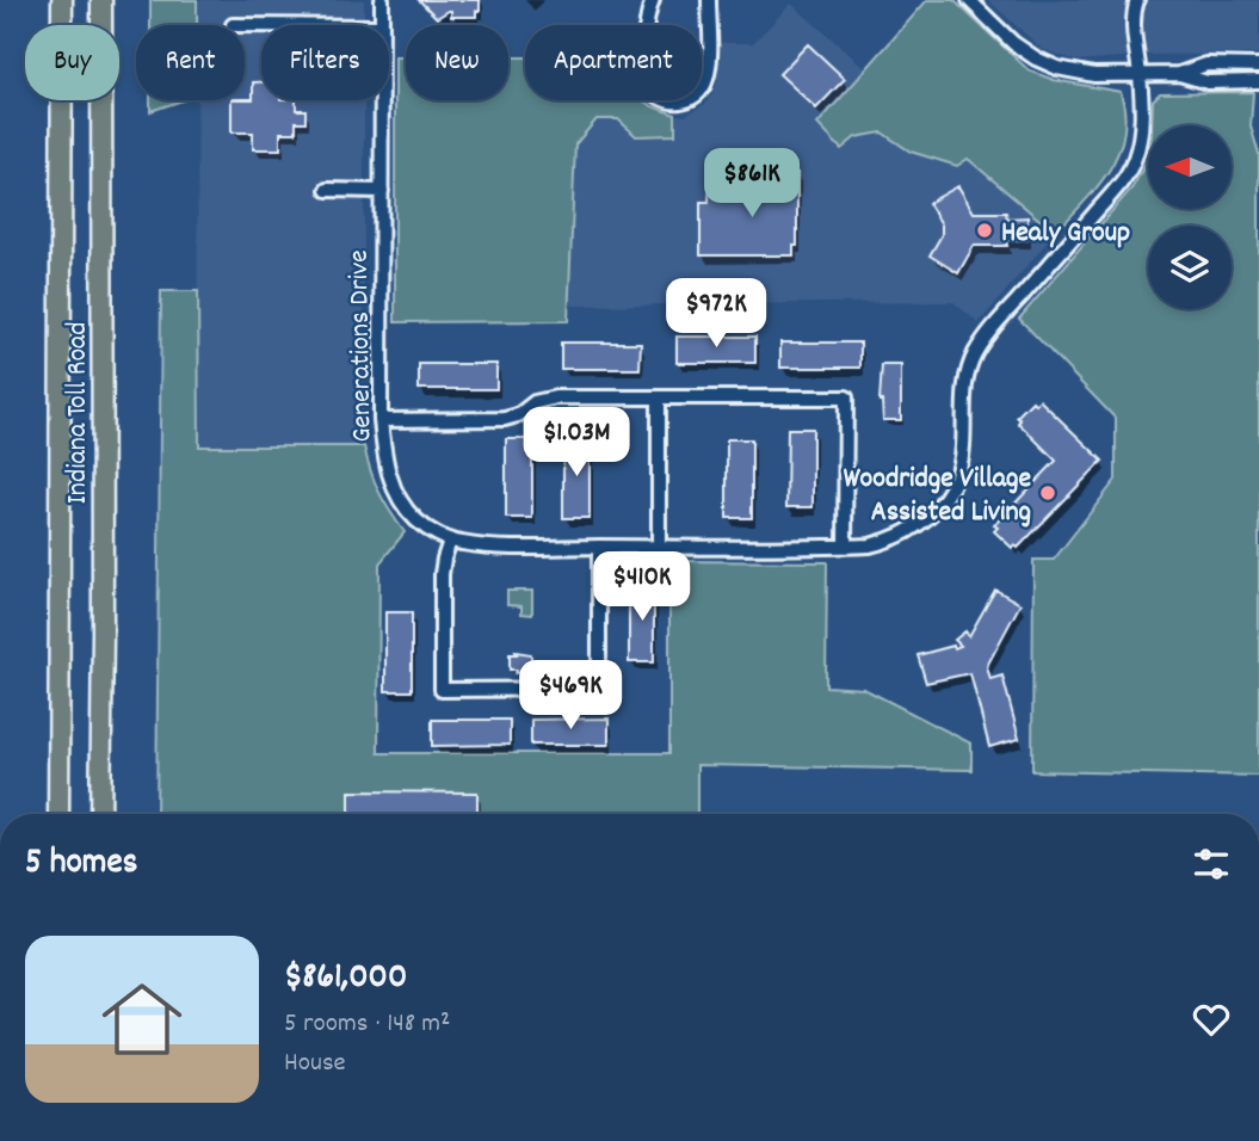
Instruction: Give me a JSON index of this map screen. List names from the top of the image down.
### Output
{
  "streets": {
    "highway": ["Indiana Toll Road"],
    "street": ["Generations Drive"]
  },
  "places": ["Healy Group", "Woodridge Village Assisted Living"],
  "north": "left",
  "page": {
    "chip": [
      "Buy",
      "Rent",
      "Filters",
      "New",
      "Apartment"
    ],
    "price": [
      "$861K",
      "$972K",
      "$1.03M",
      "$410K",
      "$469K"
    ],
    "heading": "5 homes",
    "list": [
      {
        "name": "$861,000",
        "note": "5 rooms · 148 m² · House"
      }
    ]
  }
}
